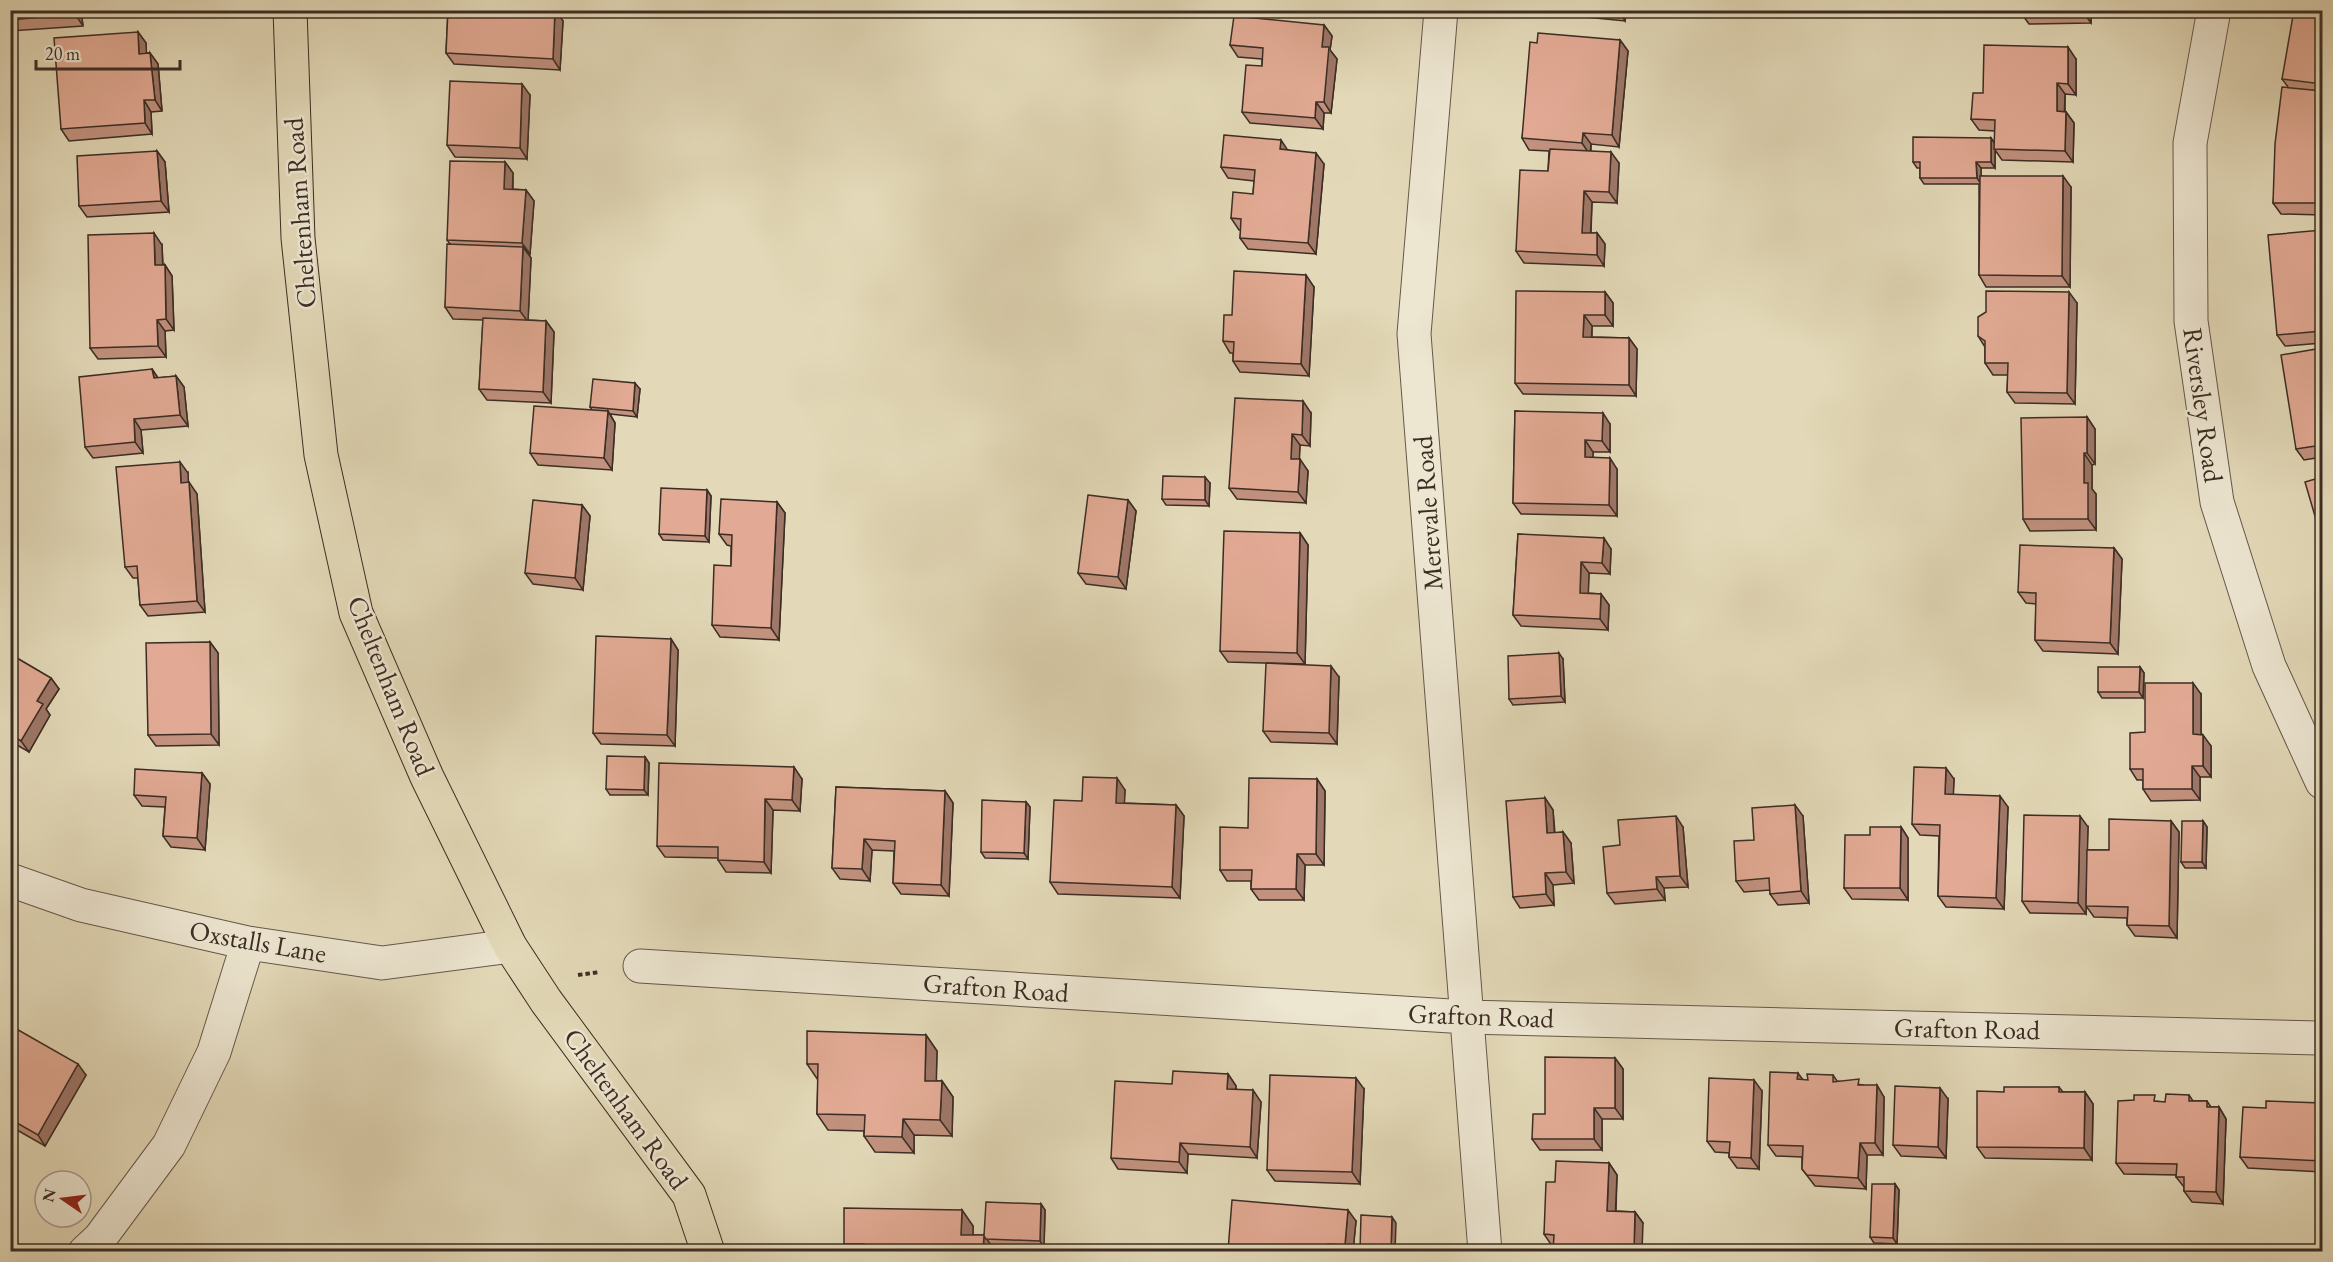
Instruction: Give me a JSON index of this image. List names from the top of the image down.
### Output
{
  "streets": {
    "main road": ["Cheltenham Road"],
    "street": [
      "Riversley Road",
      "Merevale Road",
      "Oxstalls Lane",
      "Grafton Road"
    ]
  },
  "crossings": [
    ["Cheltenham Road", "Oxstalls Lane"],
    ["Merevale Road", "Grafton Road"]
  ],
  "scale_bar": "20 m",
  "north": "left"
}
